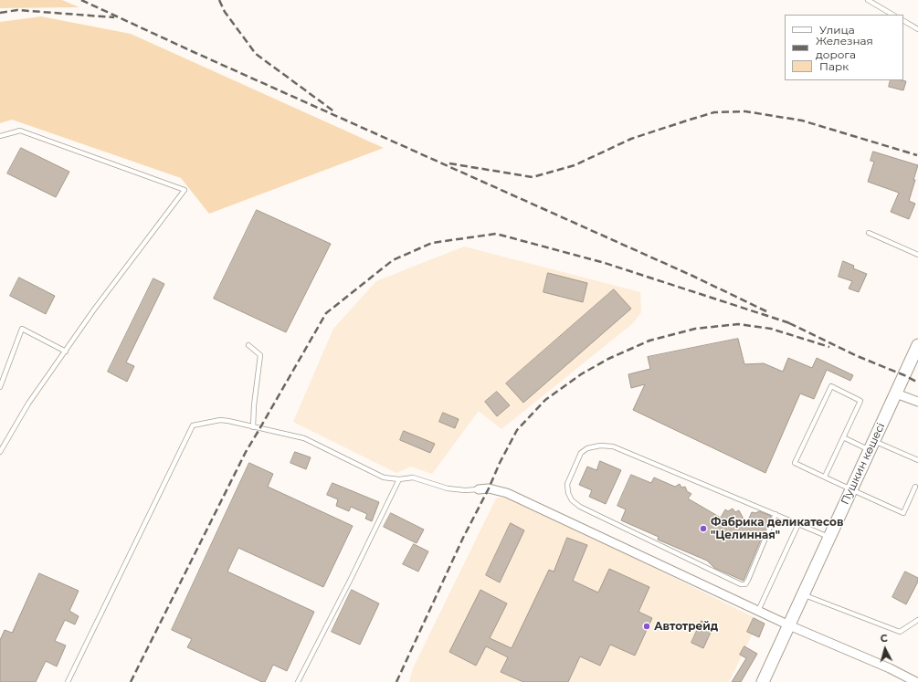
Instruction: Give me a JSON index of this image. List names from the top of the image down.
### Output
{
  "streets": {
    "main road": ["Пушкин көшесі"]
  },
  "places": ["Фабрика деликатесов \"Целинная\"", "Автотрейд"],
  "legend": ["Улица", "Железная дорога", "Парк"],
  "north": "top"
}
